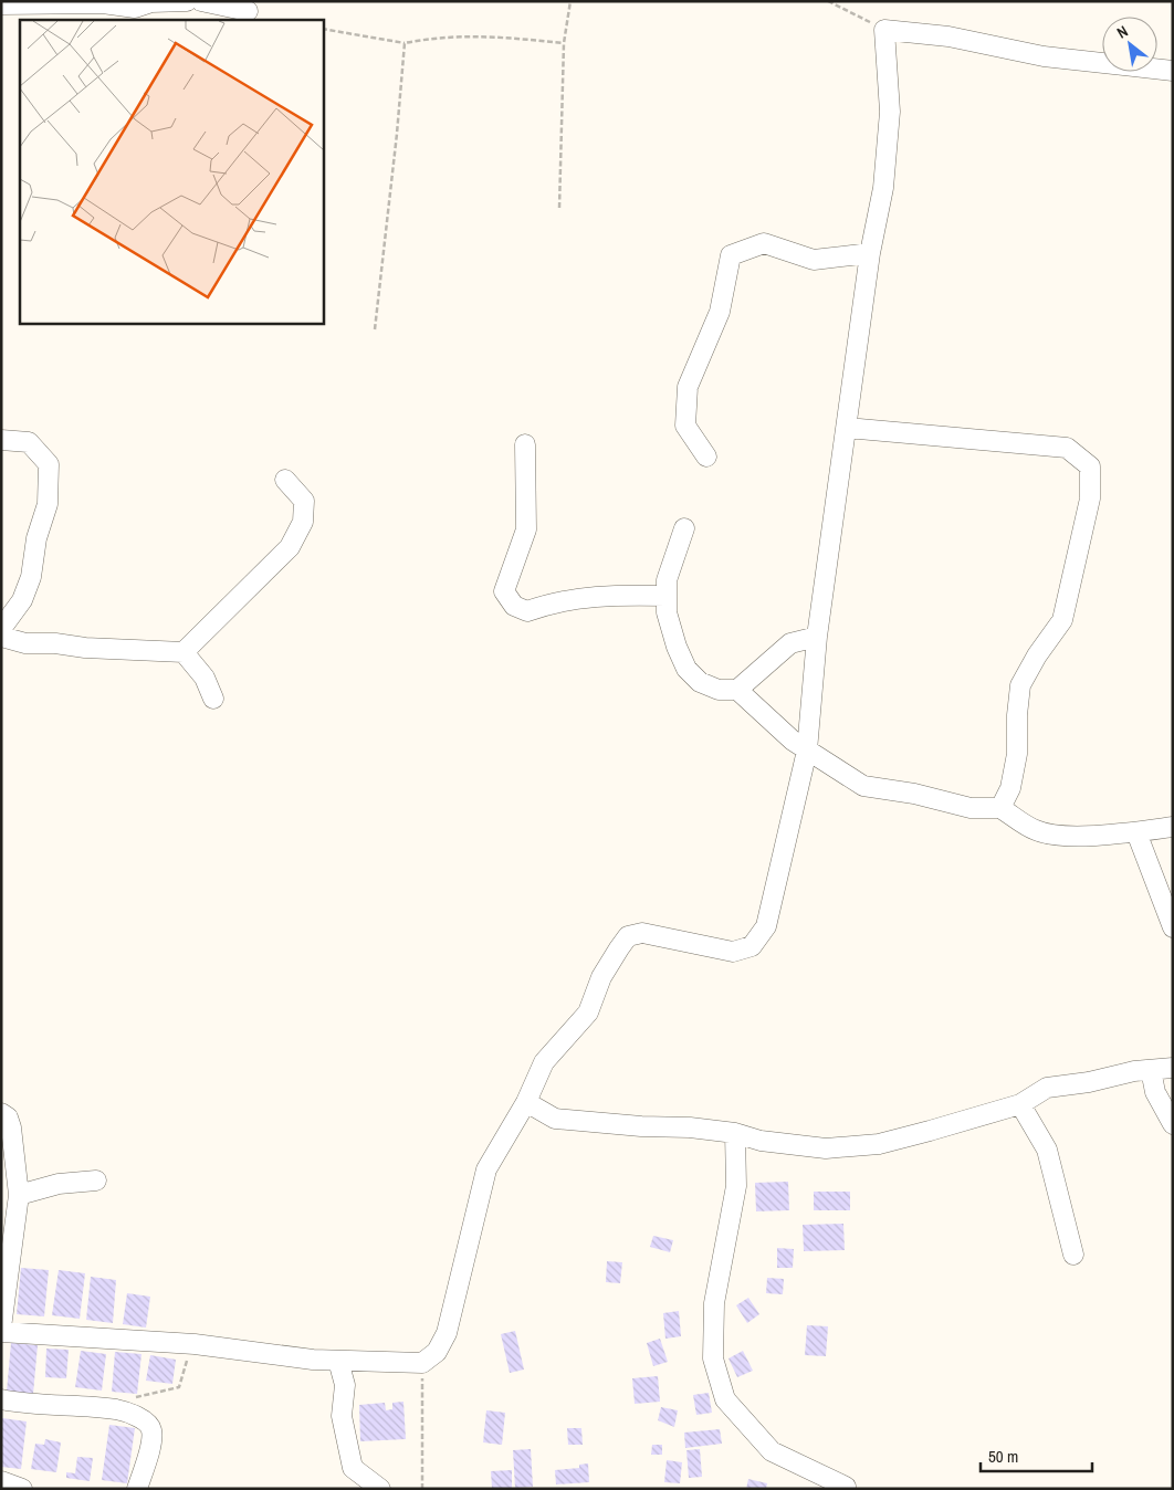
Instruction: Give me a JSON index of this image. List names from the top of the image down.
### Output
{
  "scale_bar": "50 m",
  "north": "top left"
}
